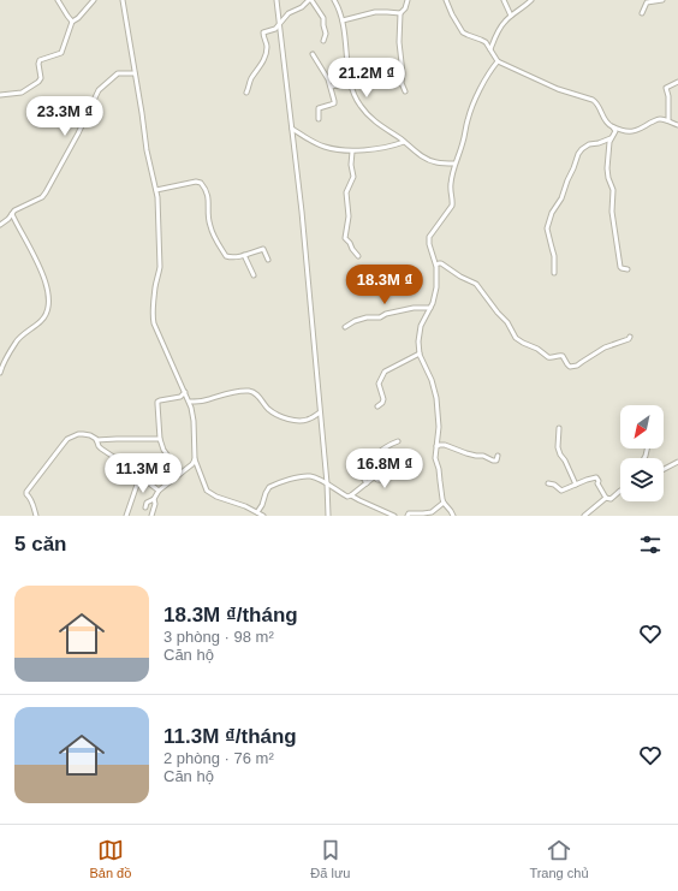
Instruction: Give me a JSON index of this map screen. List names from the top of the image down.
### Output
{
  "north": "bottom left",
  "page": {
    "price": [
      "21.2M ₫",
      "23.3M ₫",
      "18.3M ₫",
      "16.8M ₫",
      "11.3M ₫"
    ],
    "heading": "5 căn",
    "list": [
      {
        "name": "18.3M ₫/tháng",
        "note": "3 phòng · 98 m² · Căn hộ"
      },
      {
        "name": "11.3M ₫/tháng",
        "note": "2 phòng · 76 m² · Căn hộ"
      }
    ],
    "tabs": ["Bản đồ", "Đã lưu", "Trang chủ"]
  }
}
